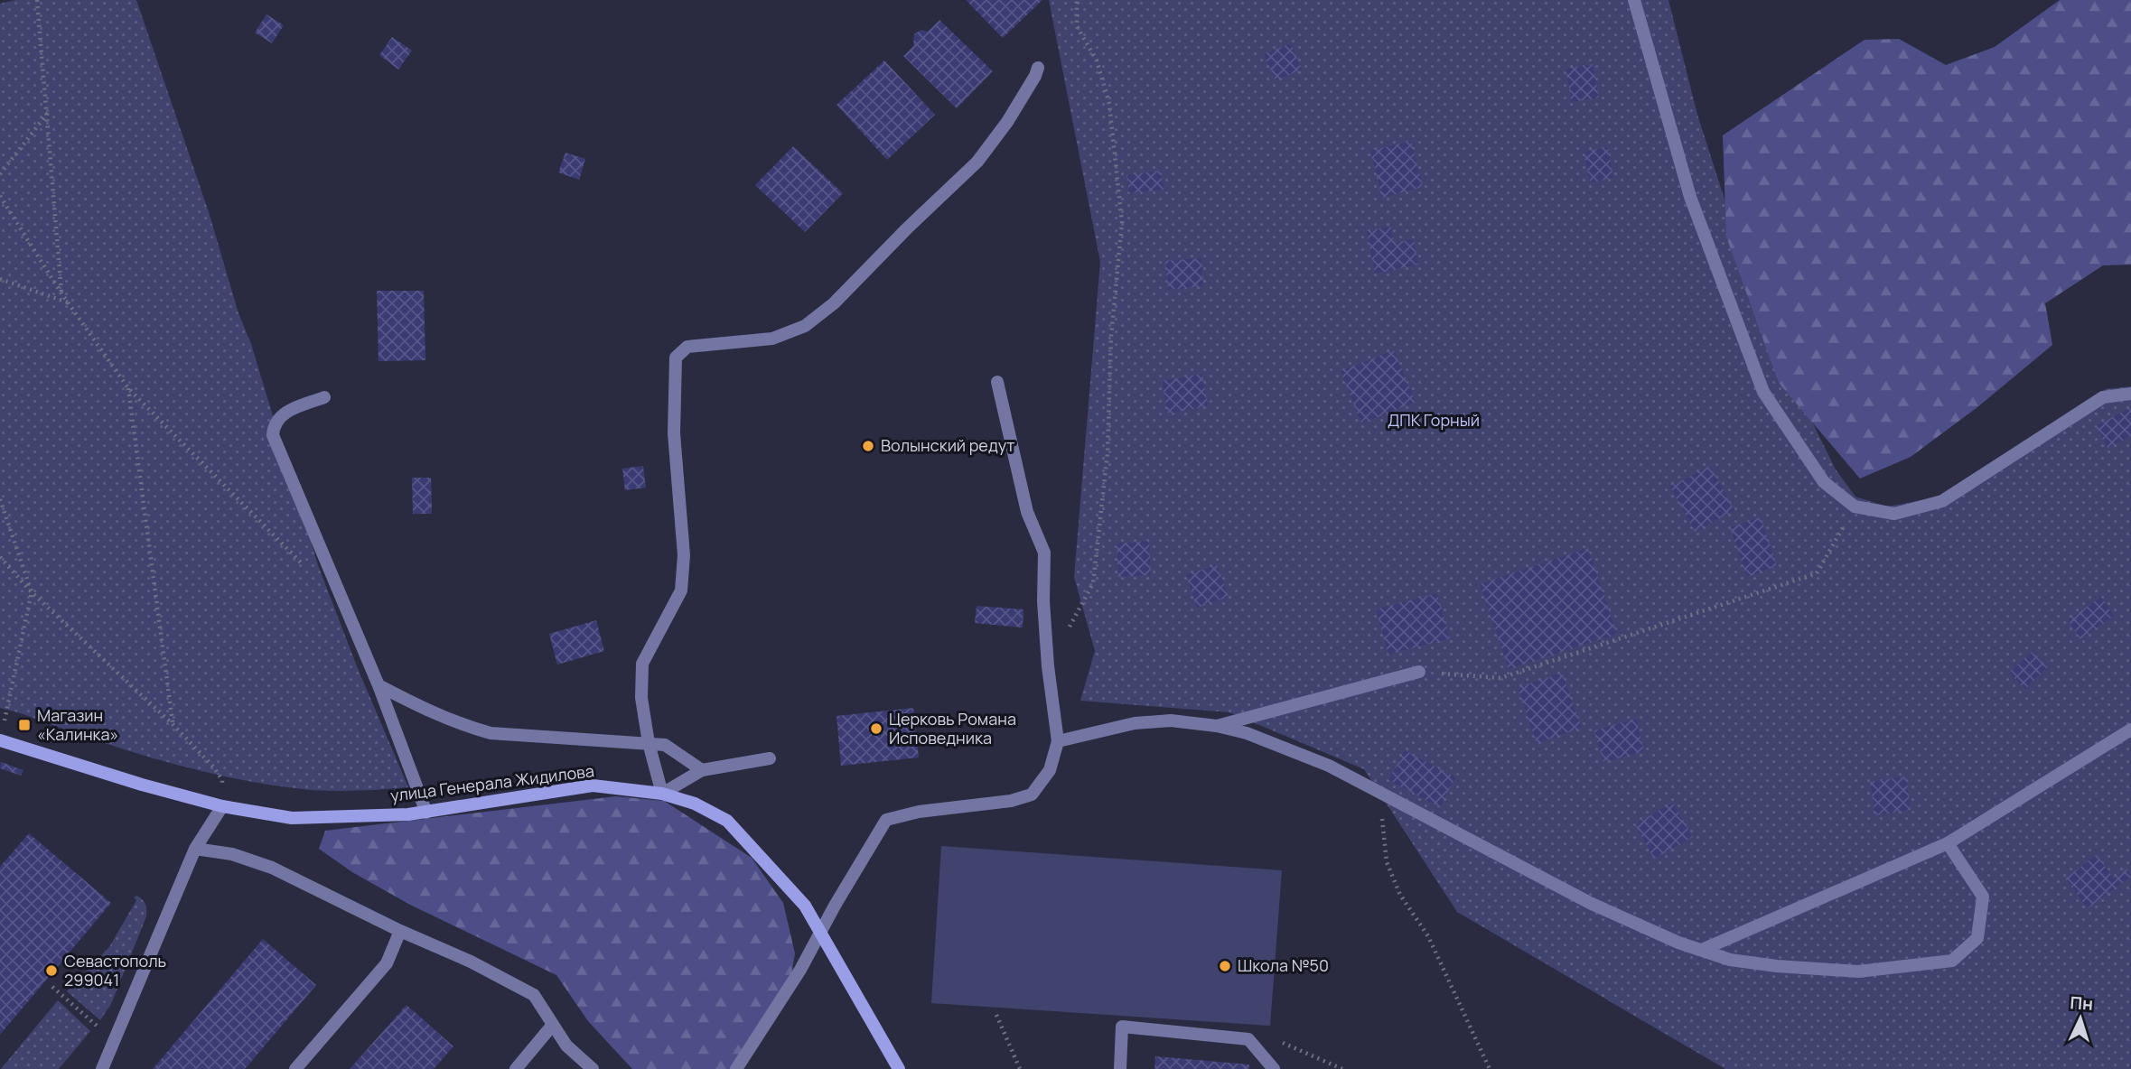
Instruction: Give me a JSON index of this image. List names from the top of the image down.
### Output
{
  "streets": {
    "main road": ["улица Генерала Жидилова"]
  },
  "parks": ["ДПК Горный"],
  "places": {
    "other": [
      "Волынский редут",
      "Церковь Романа Исповедника",
      "Школа №50",
      "Севастополь 299041"
    ],
    "transit": ["Магазин «Калинка»"]
  },
  "north": "top"
}
